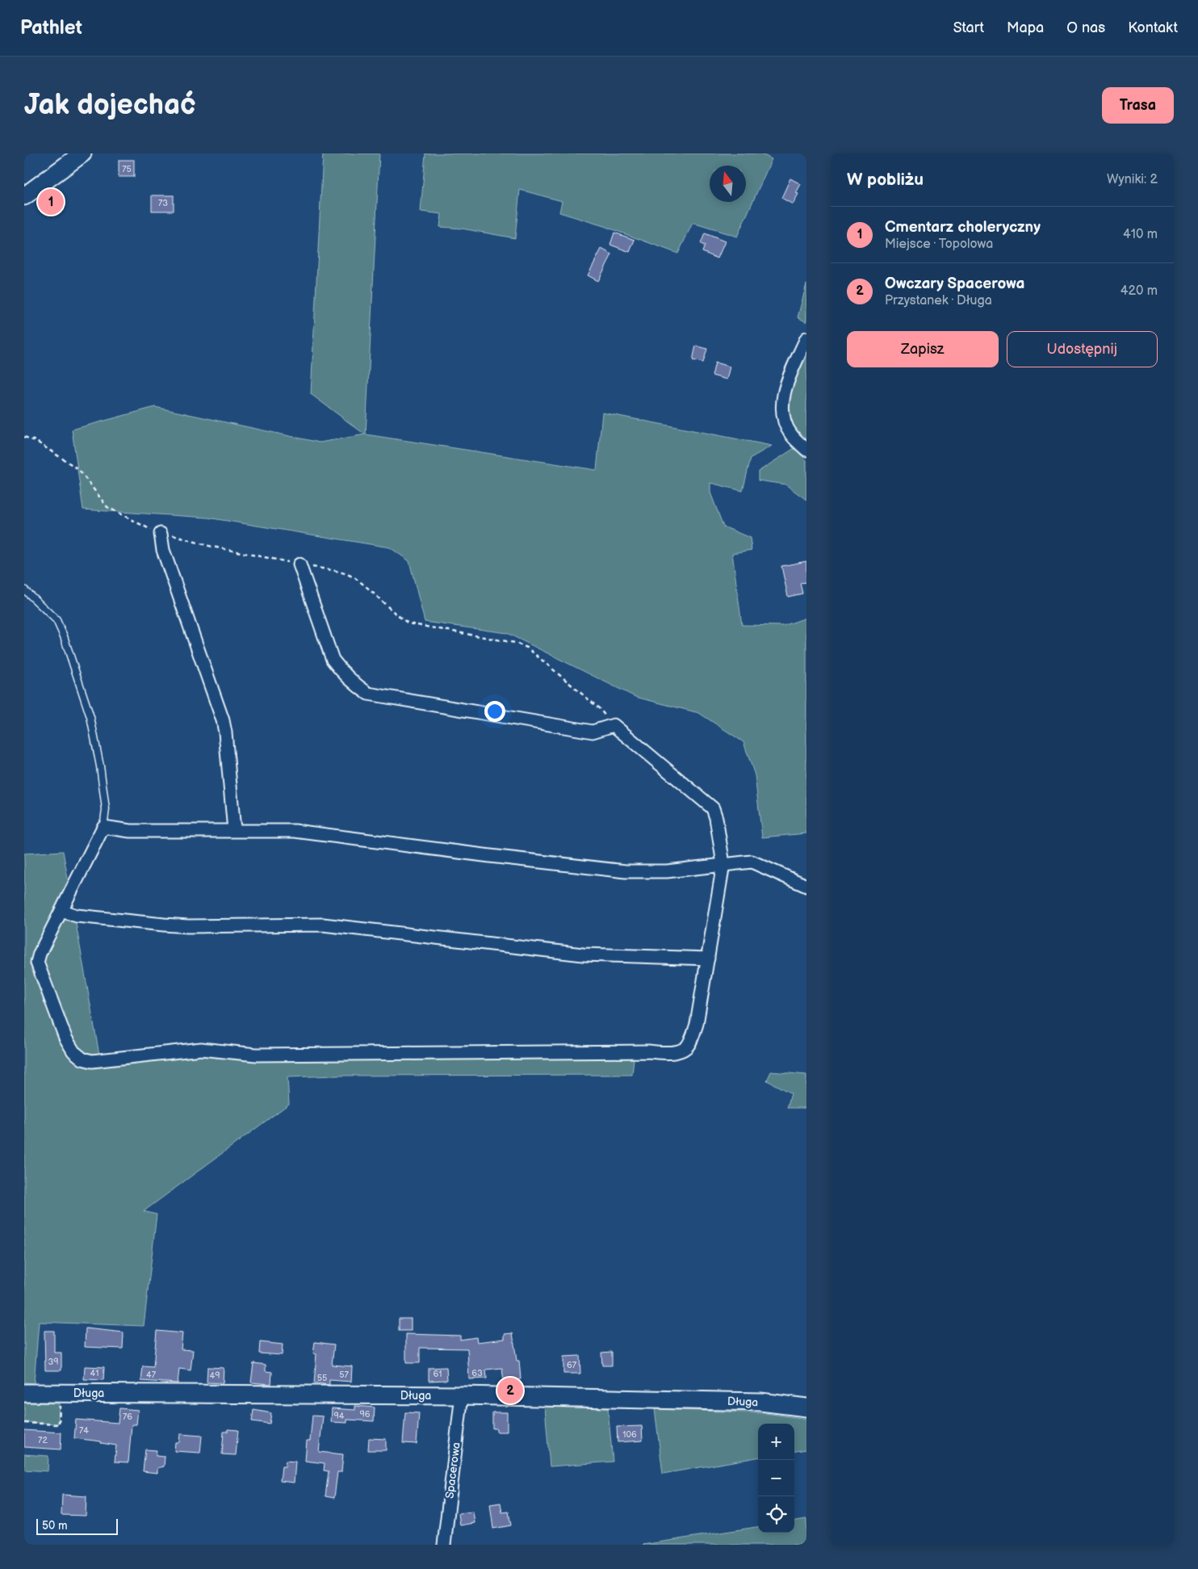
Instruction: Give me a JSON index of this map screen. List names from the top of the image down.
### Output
{
  "streets": {
    "street": ["Długa", "Spacerowa"]
  },
  "crossings": [
    ["Długa", "Spacerowa"]
  ],
  "house_numbers": [
    "75",
    "73",
    "39",
    "67",
    "41",
    "63",
    "61",
    "47",
    "57",
    "49",
    "55",
    "96",
    "94",
    "76",
    "74",
    "106",
    "72"
  ],
  "scale_bar": "50 m",
  "north": "top",
  "page": {
    "header": "Pathlet",
    "nav": [
      "Start",
      "Mapa",
      "O nas",
      "Kontakt"
    ],
    "buttons": [
      "Trasa",
      ["Zapisz", "Udostępnij"]
    ],
    "title": "Jak dojechać",
    "heading": ["W pobliżu", "Wyniki: 2"],
    "pins": ["1", "2"],
    "list": [
      {
        "mark": "1",
        "name": "Cmentarz choleryczny",
        "note": "Miejsce · Topolowa",
        "value": "410 m"
      },
      {
        "mark": "2",
        "name": "Owczary Spacerowa",
        "note": "Przystanek · Długa",
        "value": "420 m"
      }
    ],
    "map_buttons": ["+", "−"],
    "scale": "50 m"
  }
}
